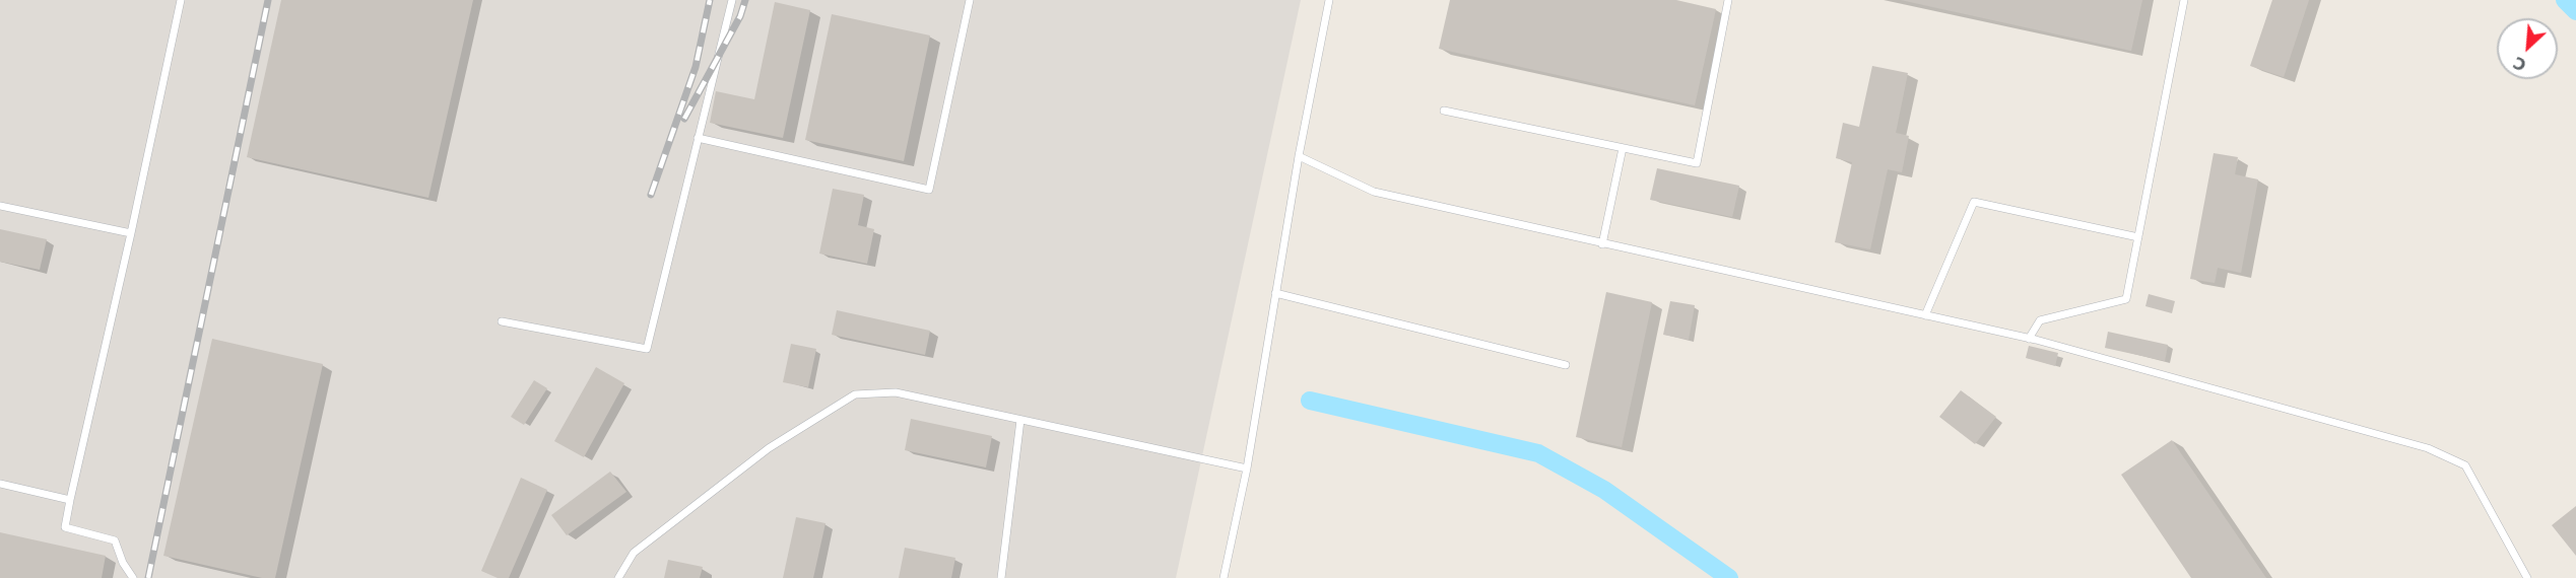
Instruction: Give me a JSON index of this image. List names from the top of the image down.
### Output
{
  "north": "bottom left"
}
